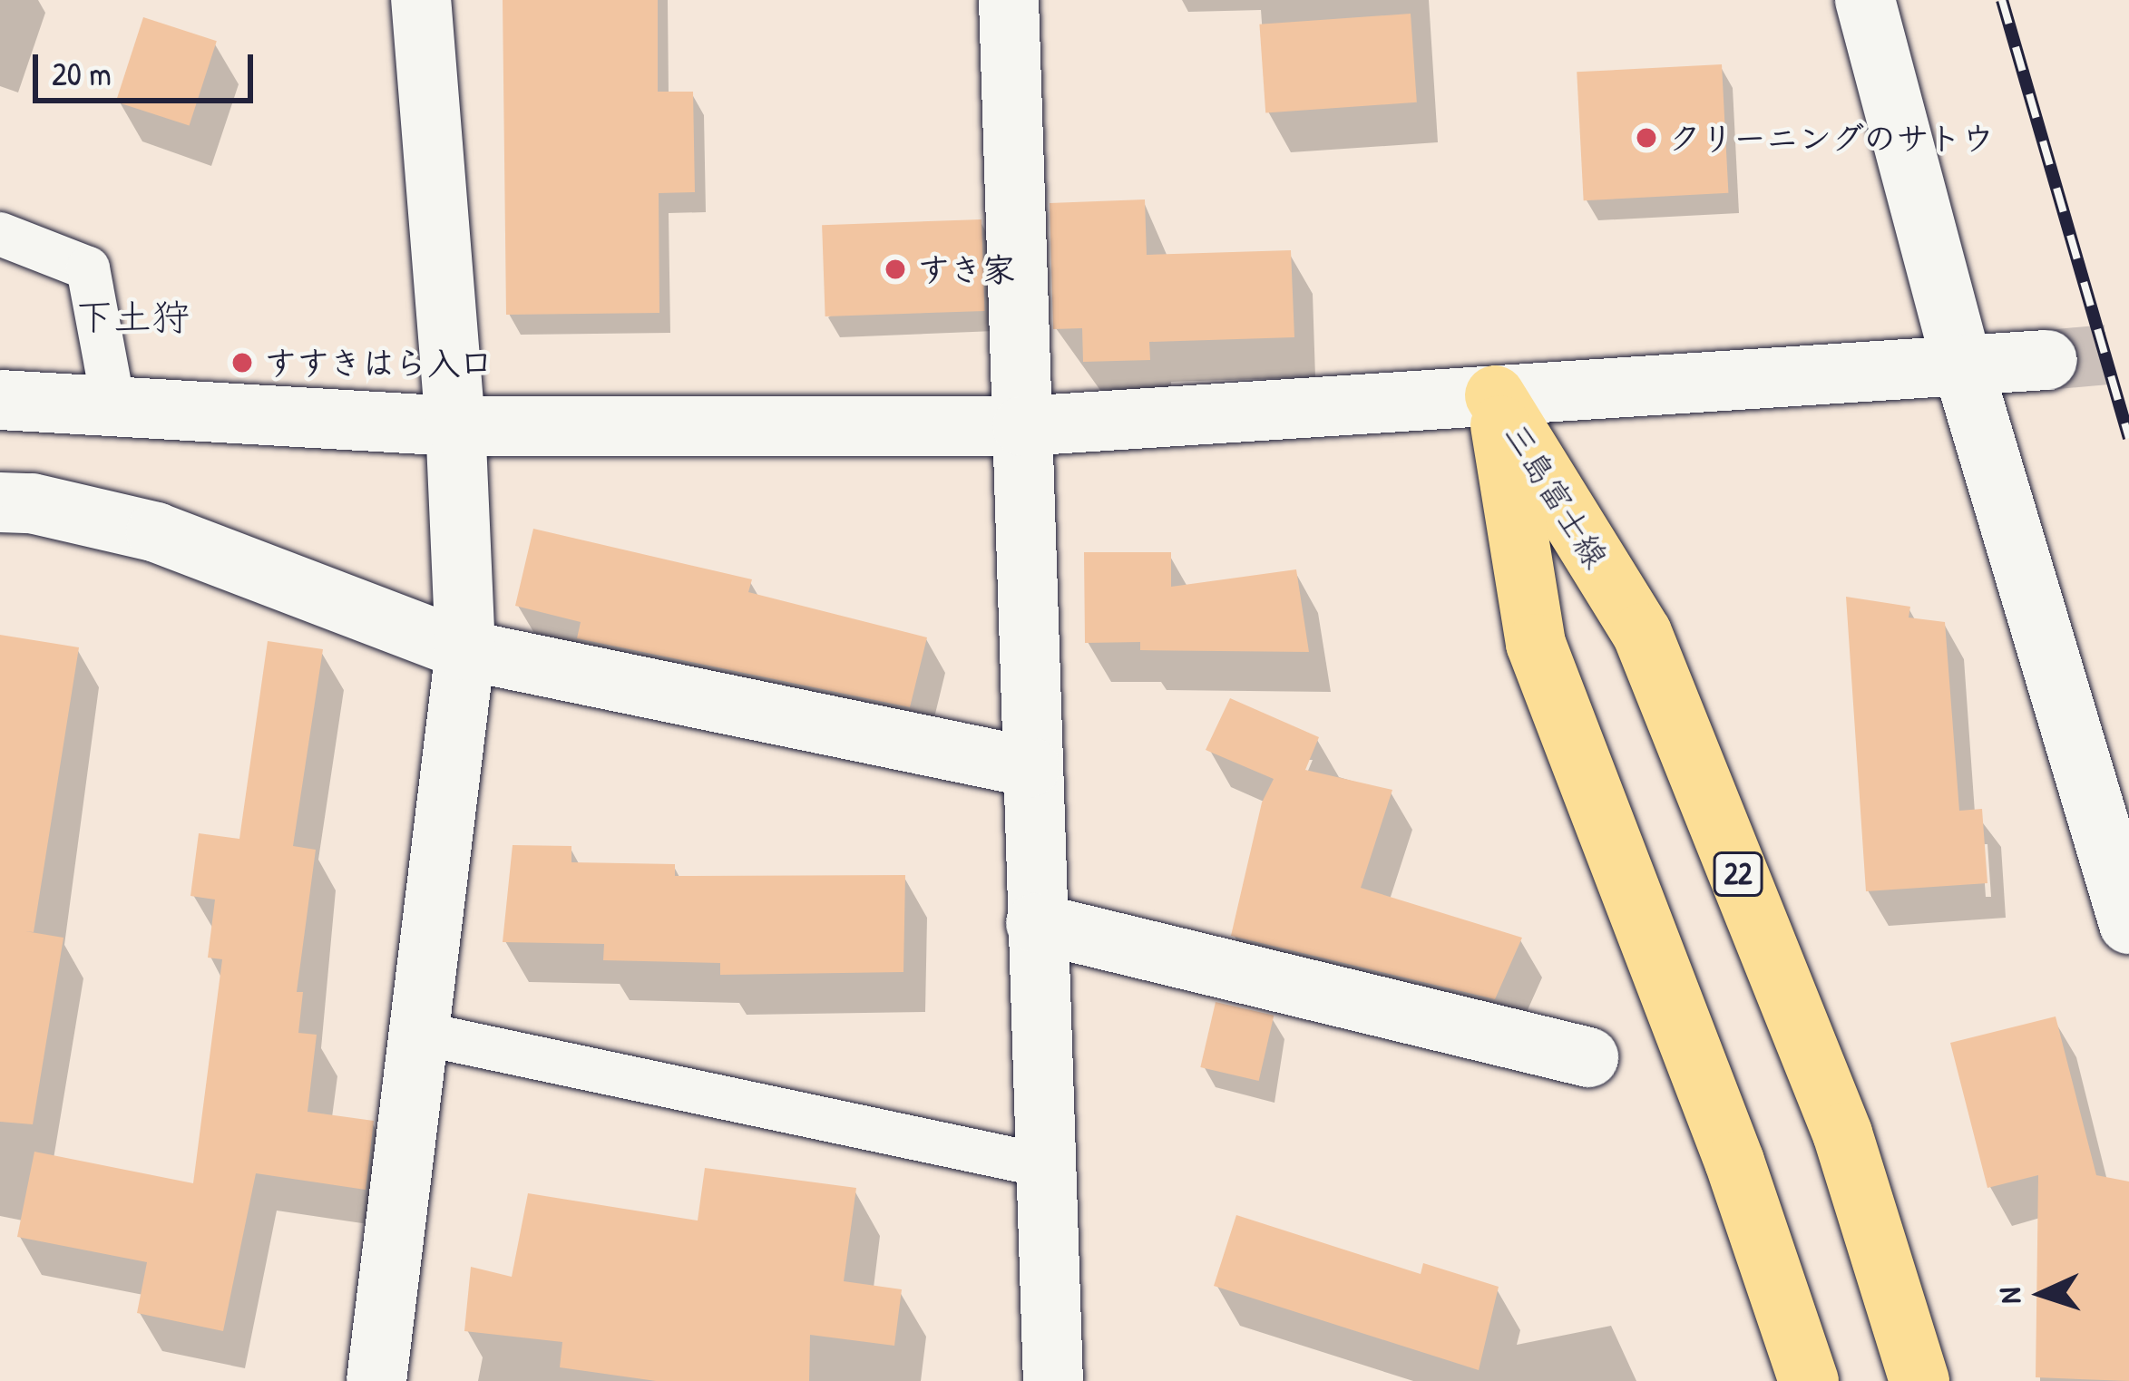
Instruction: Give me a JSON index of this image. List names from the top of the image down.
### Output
{
  "streets": {
    "main road": ["三島富士線", "22"]
  },
  "districts": ["下土狩"],
  "places": ["クリーニングのサトウ", "すき家", "すすきはら入口"],
  "scale_bar": "20 m",
  "north": "left"
}
